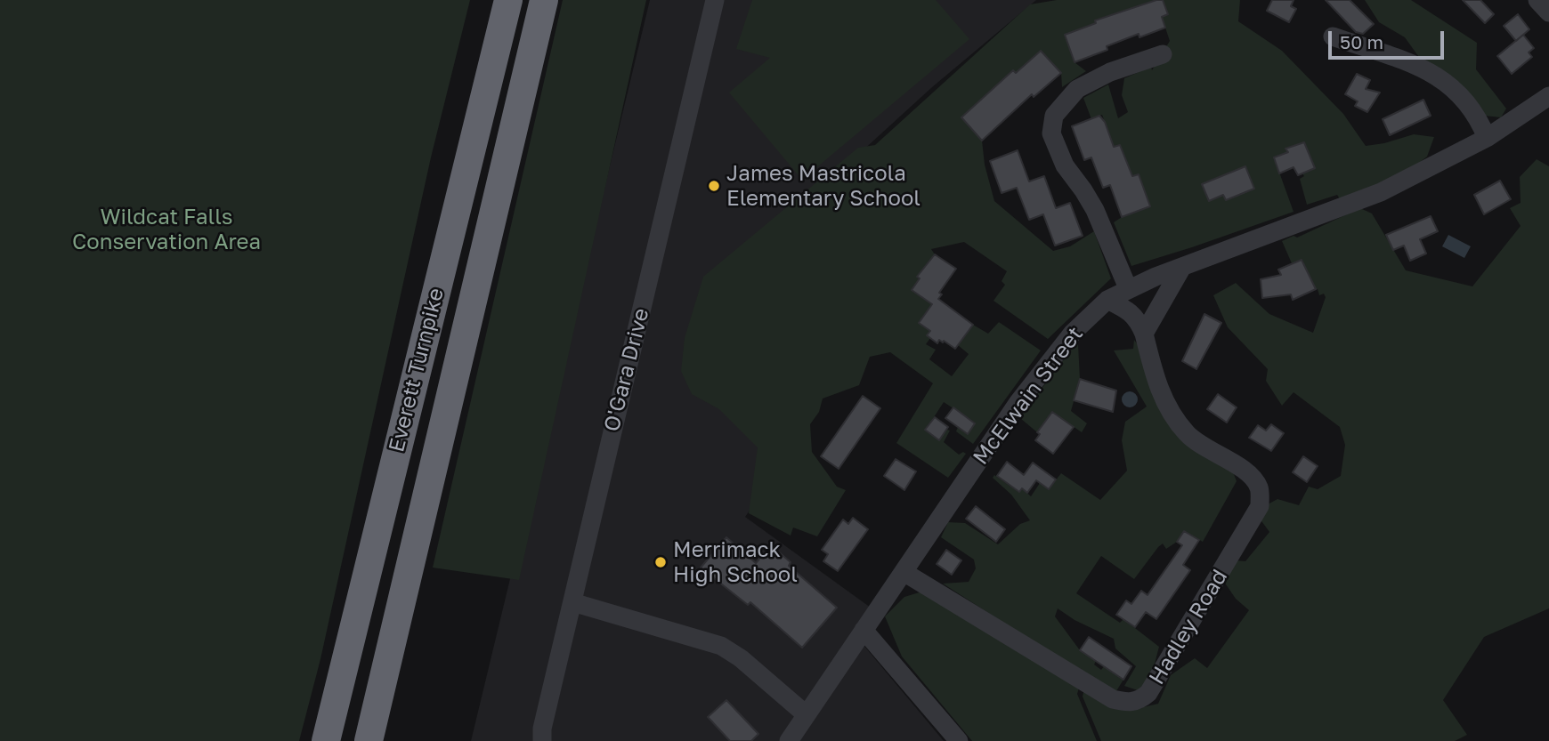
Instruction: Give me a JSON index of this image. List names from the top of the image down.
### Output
{
  "streets": {
    "highway": ["Everett Turnpike"],
    "street": ["O'Gara Drive", "McElwain Street", "Hadley Road"]
  },
  "crossings": [
    ["McElwain Street", "Hadley Road"]
  ],
  "parks": ["Wildcat Falls Conservation Area"],
  "places": ["James Mastricola Elementary School", "Merrimack High School"],
  "scale_bar": "50 m"
}
